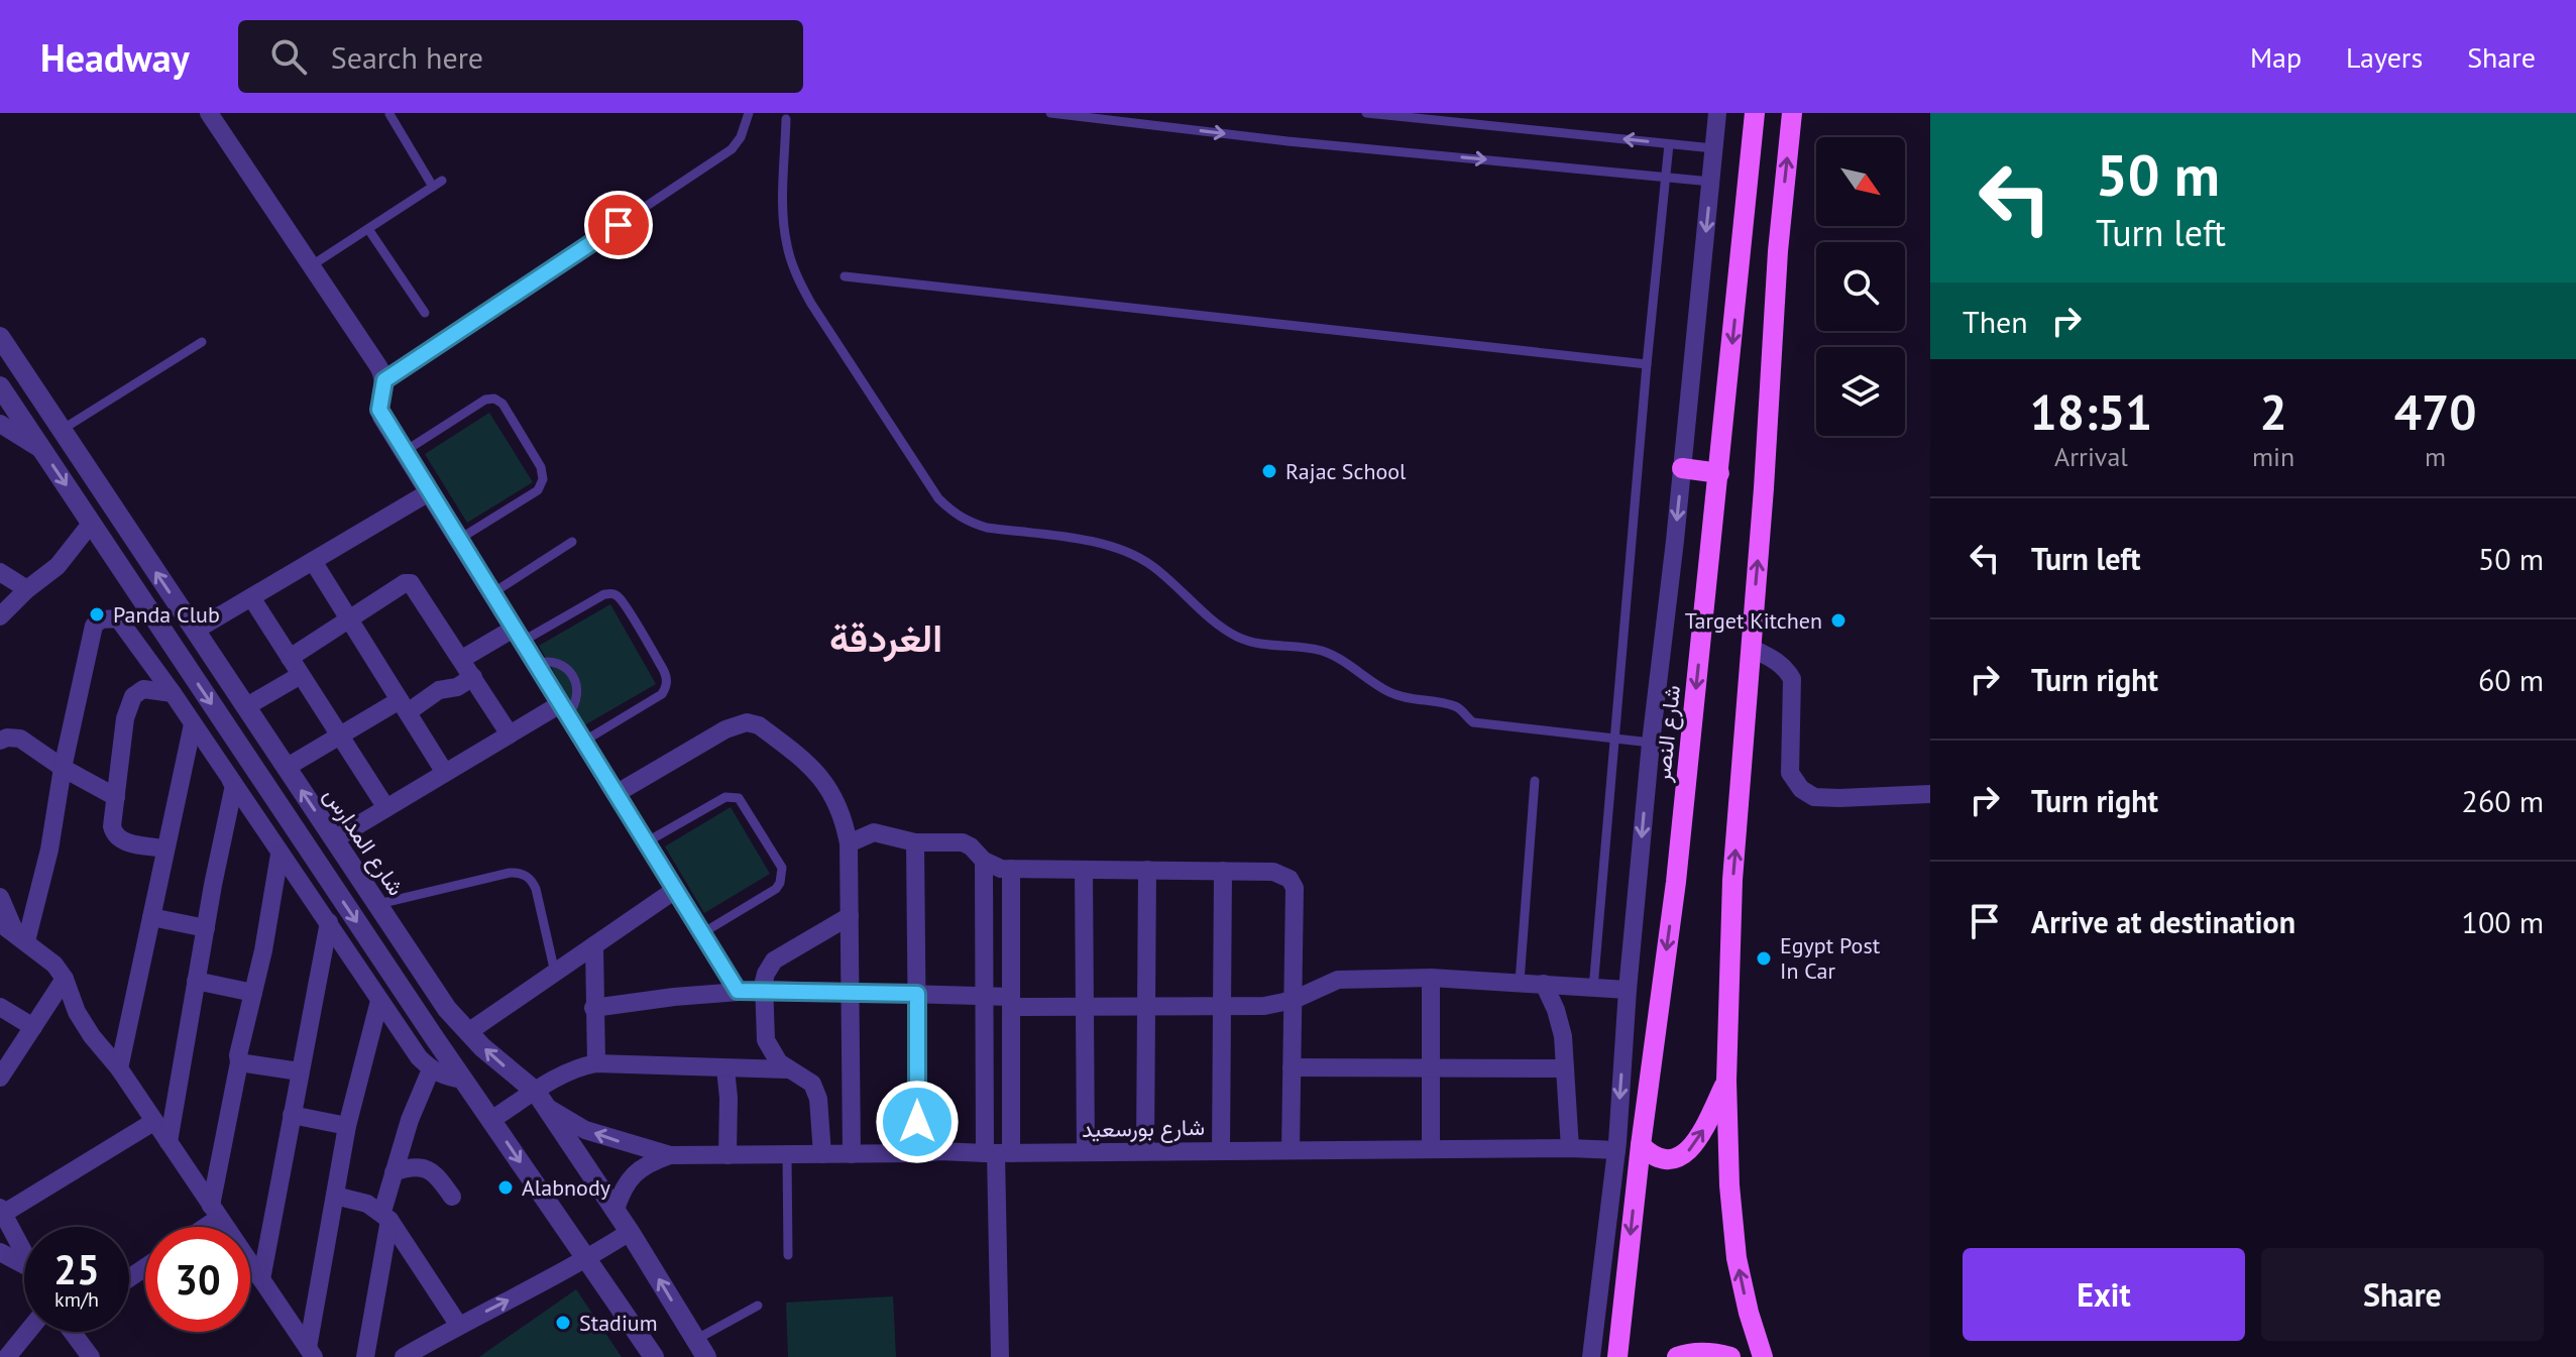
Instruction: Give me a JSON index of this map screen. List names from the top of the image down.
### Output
{
  "streets": {
    "main road": ["شارع النصر"],
    "street": ["شارع المدارس", "شارع بورسعيد"]
  },
  "crossings": [
    ["شارع المدارس", "شارع بورسعيد"]
  ],
  "districts": ["الغردقة"],
  "places": [
    "Rajac School",
    "Panda Club",
    "Target Kitchen",
    "Egypt Post In Car",
    "Alabnody",
    "Stadium"
  ],
  "north": "bottom right",
  "page": {
    "header": "Headway",
    "search": "Search here",
    "nav": ["Map", "Layers", "Share"],
    "turn": ["50 m", "Turn left"],
    "then": "Then",
    "eta": [
      "18:51",
      "Arrival",
      "2",
      "min",
      "470",
      "m"
    ],
    "list": [
      {
        "name": "Turn left",
        "value": "50 m"
      },
      {
        "name": "Turn right",
        "value": "60 m"
      },
      {
        "name": "Turn right",
        "value": "260 m"
      },
      {
        "name": "Arrive at destination",
        "value": "100 m"
      }
    ],
    "speed": "25 km/h",
    "limit": "30",
    "buttons": ["Exit", "Share"]
  }
}
